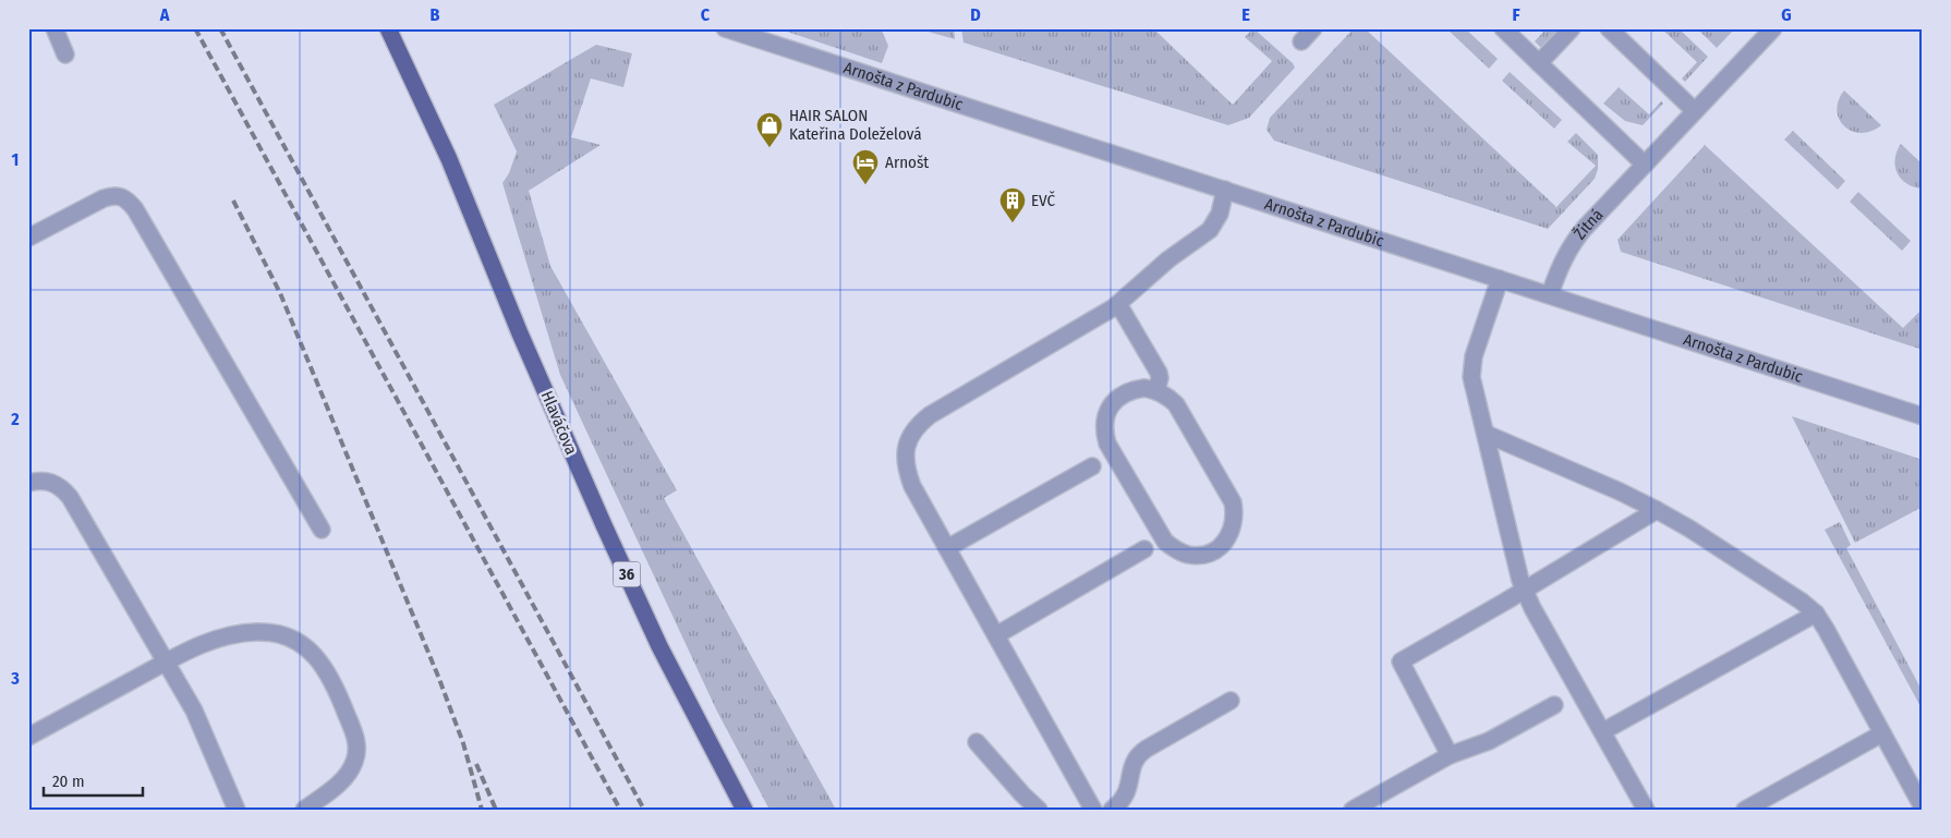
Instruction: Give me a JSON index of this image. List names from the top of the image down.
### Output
{
  "streets": {
    "main road": ["Hlaváčova", "36"],
    "street": ["Arnošta z Pardubic", "Žitná"]
  },
  "crossings": [
    ["Arnošta z Pardubic", "Žitná"]
  ],
  "places": {
    "shop": ["HAIR SALON Kateřina Doleželová"],
    "hotel": ["Arnošt"],
    "building": ["EVČ"]
  },
  "scale_bar": "20 m",
  "grid": {
    "columns": [
      "A",
      "B",
      "C",
      "D",
      "E",
      "F",
      "G"
    ],
    "rows": ["1", "2", "3"]
  }
}
